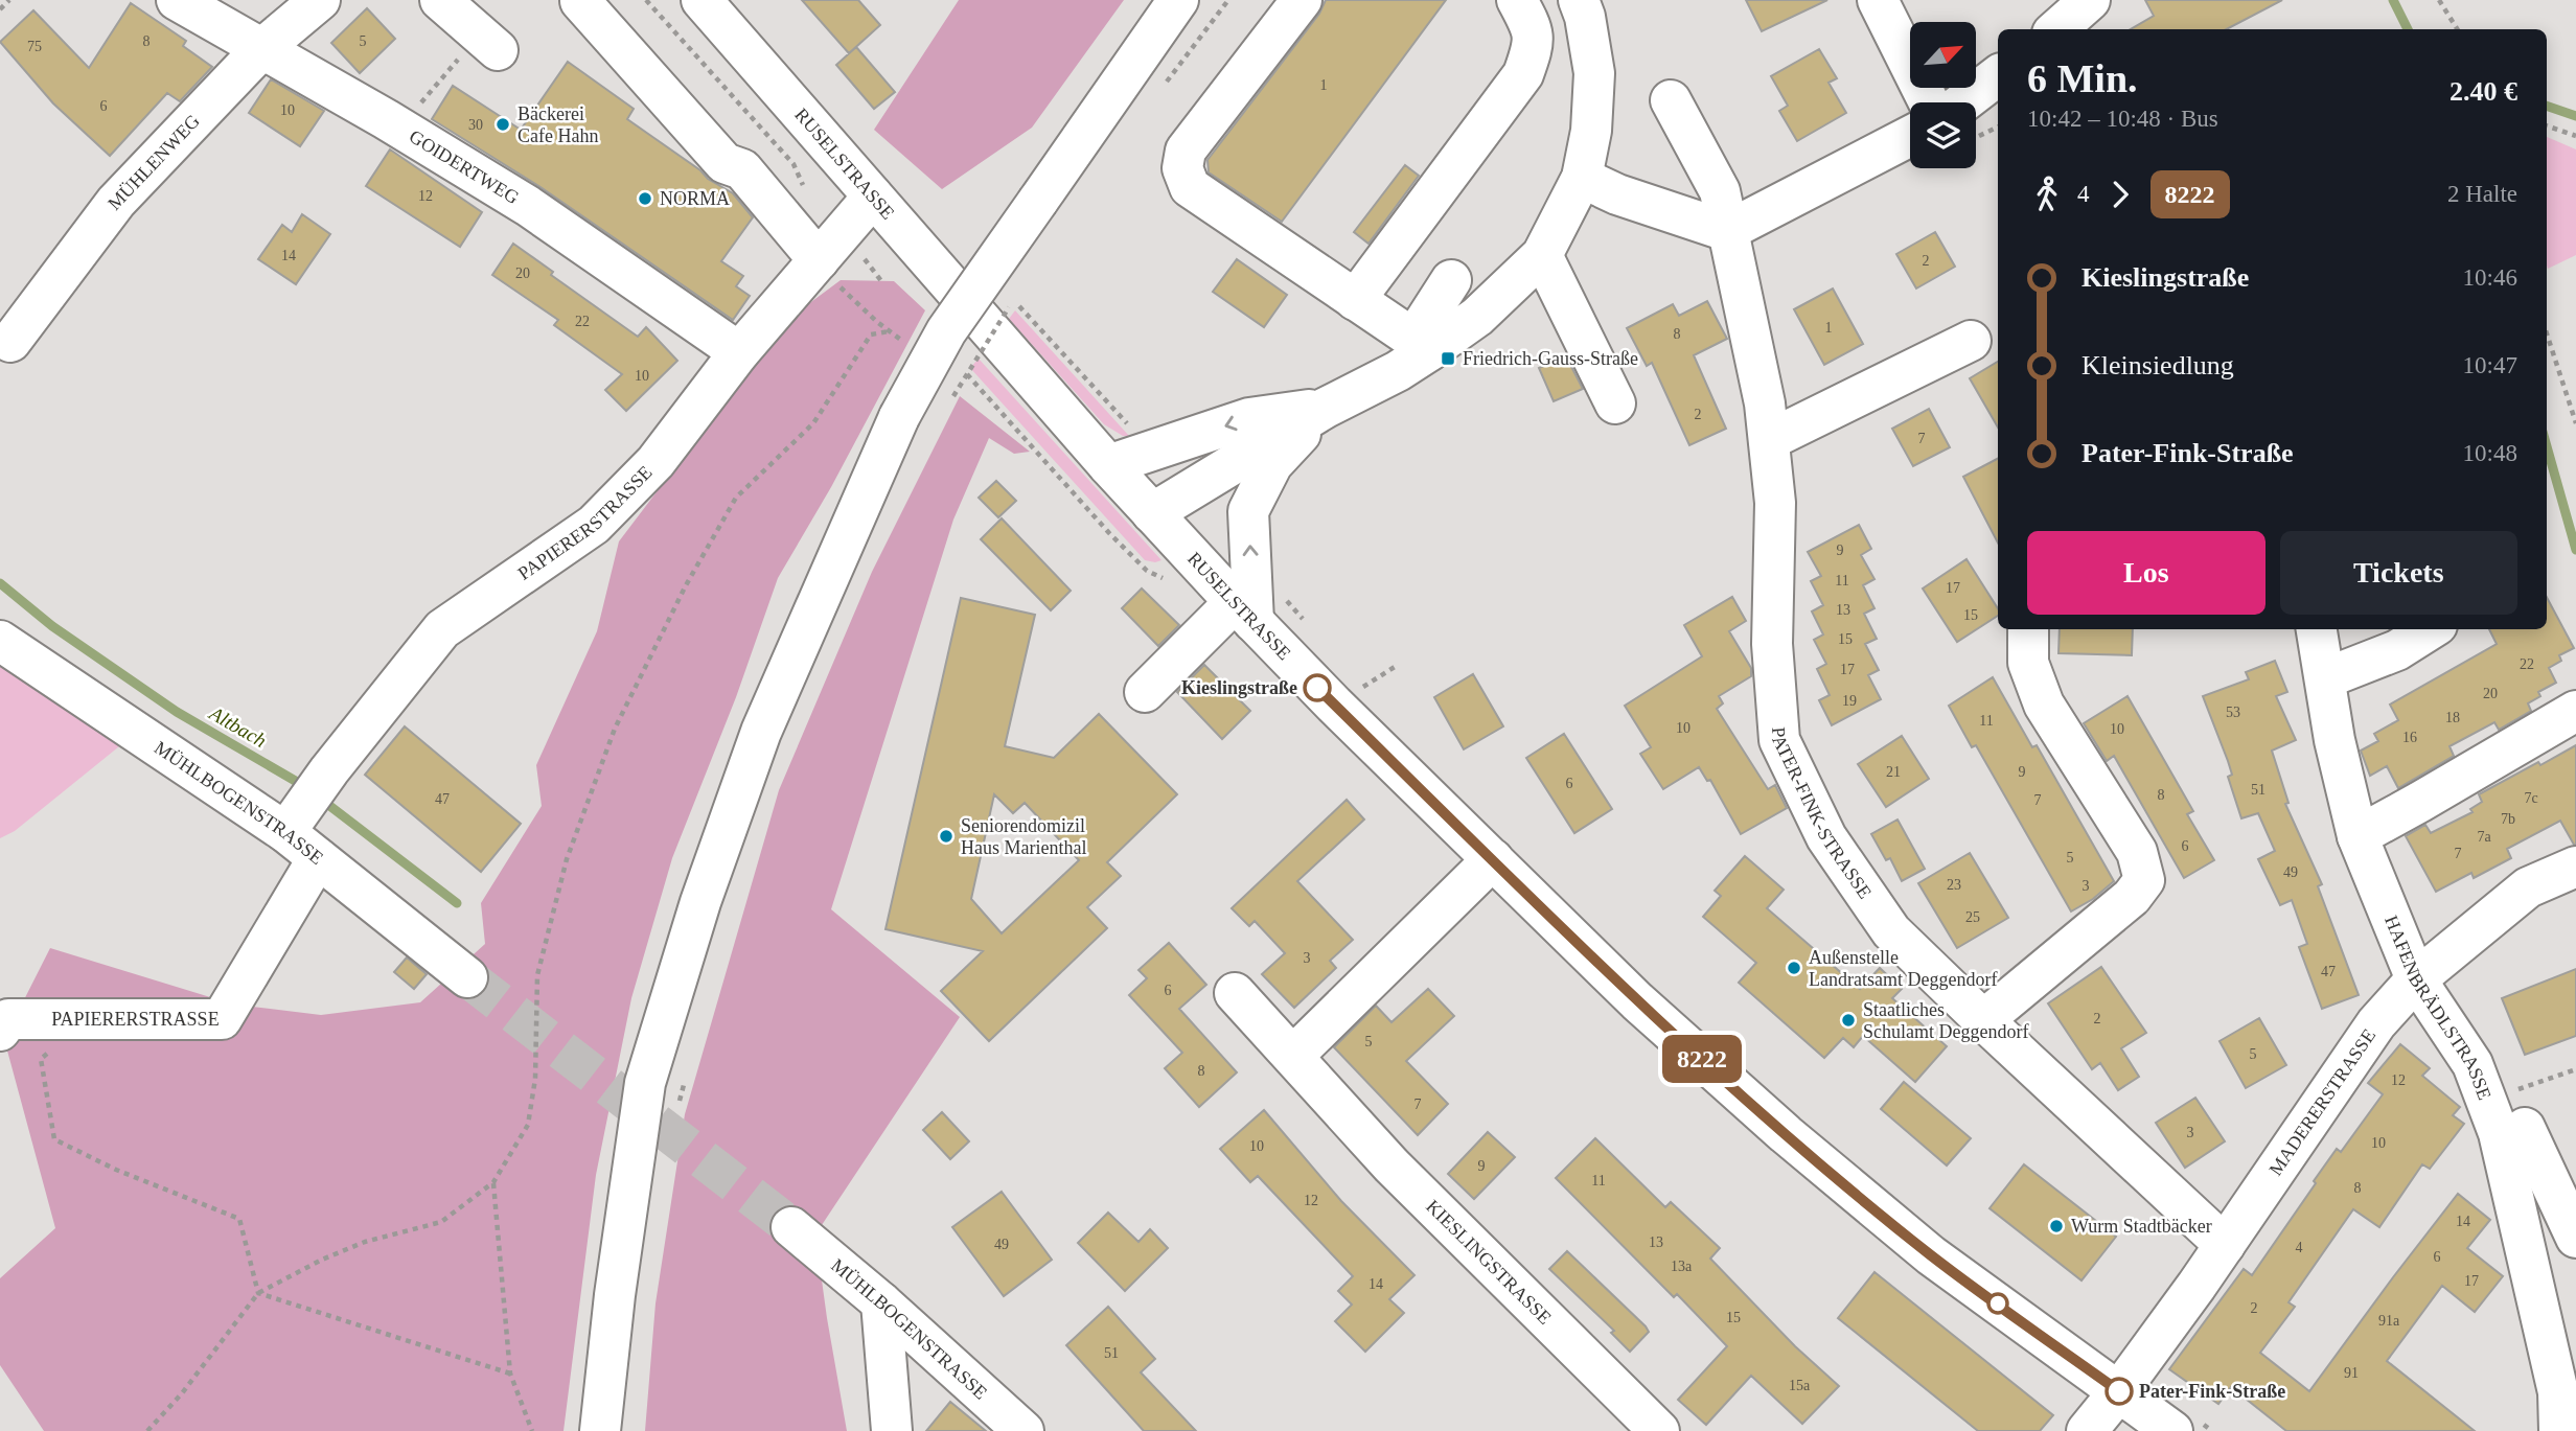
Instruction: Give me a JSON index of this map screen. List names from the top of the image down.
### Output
{
  "streets": {
    "street": [
      "MÜHLENWEG",
      "RUSELSTRASSE",
      "GOIDERTWEG",
      "PAPIERERSTRASSE",
      "MÜHLBOGENSTRASSE",
      "PATER-FINK-STRASSE",
      "HAFENBRÄDLSTRASSE",
      "MADERERSTRASSE",
      "KIESLINGSTRASSE"
    ]
  },
  "crossings": [
    ["MÜHLENWEG", "GOIDERTWEG"],
    ["RUSELSTRASSE", "PAPIERERSTRASSE"],
    ["RUSELSTRASSE", "MADERERSTRASSE"],
    ["GOIDERTWEG", "PAPIERERSTRASSE"],
    ["PAPIERERSTRASSE", "MÜHLBOGENSTRASSE"],
    ["PATER-FINK-STRASSE", "MADERERSTRASSE"],
    ["HAFENBRÄDLSTRASSE", "MADERERSTRASSE"]
  ],
  "water": ["Altbach"],
  "places": {
    "other": [
      "Bäckerei Cafe Hahn",
      "NORMA",
      "Kieslingstraße",
      "Seniorendomizil Haus Marienthal",
      "Außenstelle Landratsamt Deggendorf",
      "Staatliches Schulamt Deggendorf",
      "Wurm Stadtbäcker",
      "Pater-Fink-Straße"
    ],
    "transit": ["Friedrich-Gauss-Straße"]
  },
  "lines": ["bus line 8222"],
  "house_numbers": [
    "8",
    "5",
    "75",
    "1",
    "6",
    "10",
    "30",
    "12",
    "14",
    "2",
    "20",
    "22",
    "1",
    "8",
    "10",
    "2",
    "7",
    "9",
    "11",
    "17",
    "13",
    "15",
    "15",
    "22",
    "17",
    "20",
    "19",
    "53",
    "18",
    "11",
    "10",
    "10",
    "16",
    "21",
    "9",
    "6",
    "51",
    "8",
    "7c",
    "47",
    "7",
    "7b",
    "7a",
    "6",
    "7",
    "5",
    "49",
    "23",
    "3",
    "25",
    "3",
    "47",
    "6",
    "2",
    "5",
    "5",
    "8",
    "12",
    "7",
    "3",
    "10",
    "10",
    "9",
    "11",
    "8",
    "12",
    "14",
    "13",
    "49",
    "4",
    "6",
    "13a",
    "17",
    "14",
    "2",
    "15",
    "91a",
    "51",
    "91",
    "15a"
  ],
  "north": "top right",
  "page": {
    "on_map": "8222",
    "heading": ["6 Min.", "10:42 – 10:48 · Bus", "2.40 €"],
    "legs": ["4", "8222", "2 Halte"],
    "list": [
      {
        "name": "Kieslingstraße",
        "value": "10:46"
      },
      {
        "name": "Kleinsiedlung",
        "value": "10:47"
      },
      {
        "name": "Pater-Fink-Straße",
        "value": "10:48"
      }
    ],
    "buttons": ["Los", "Tickets"]
  }
}
